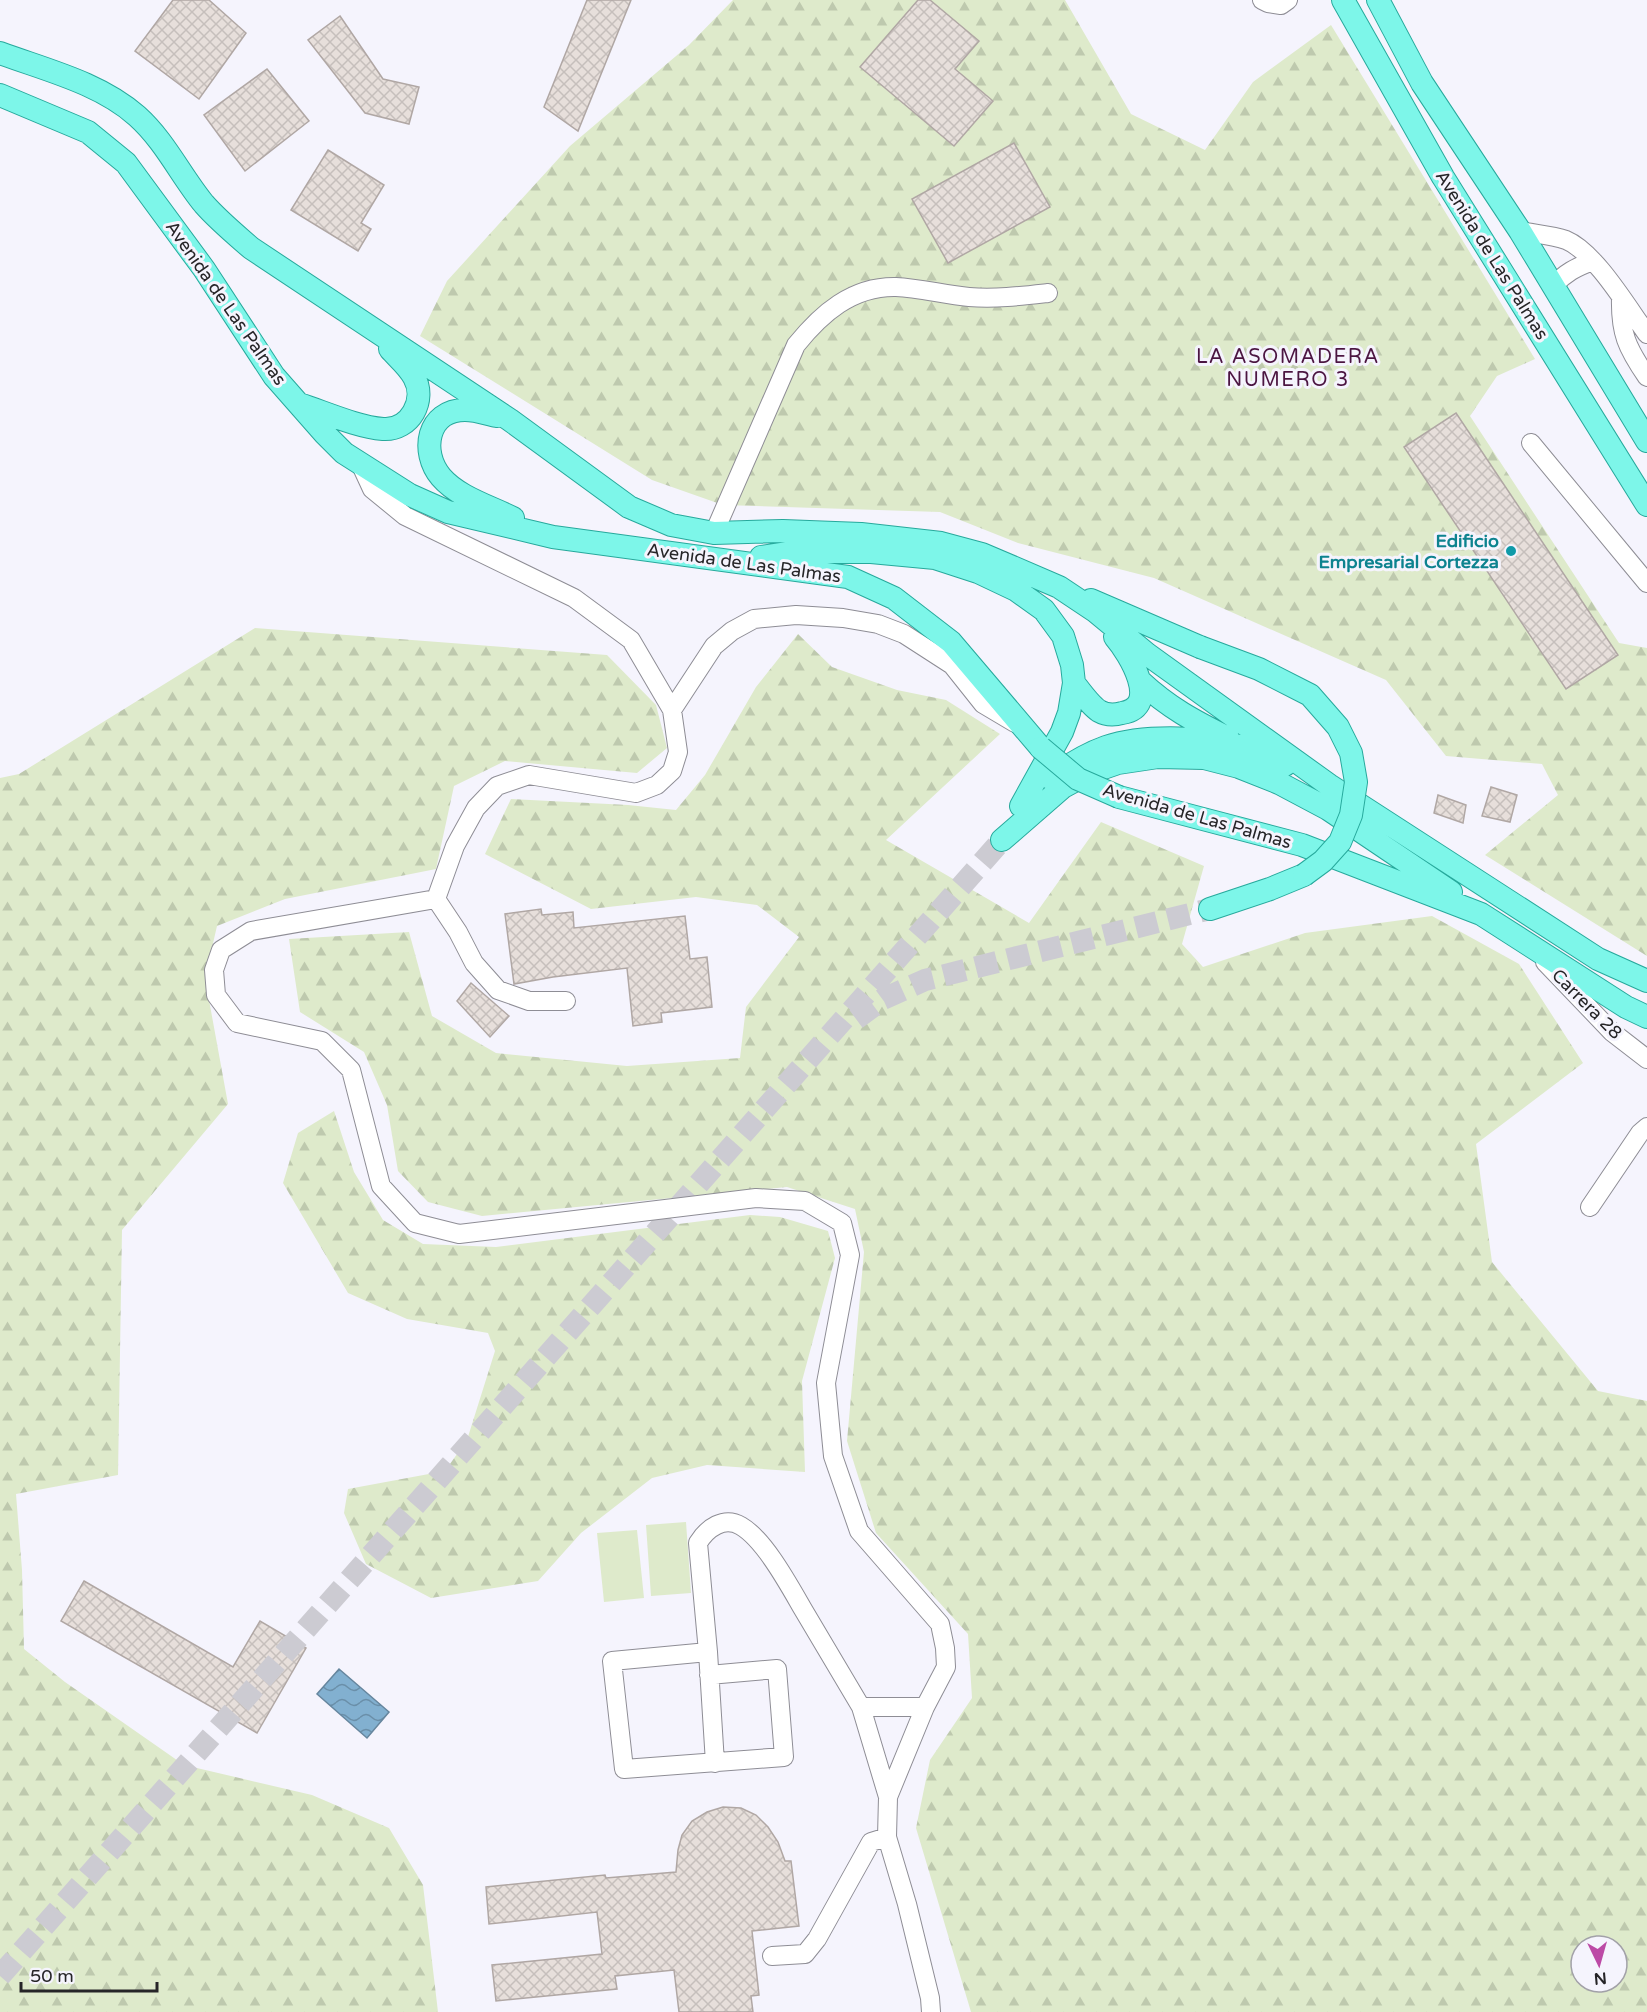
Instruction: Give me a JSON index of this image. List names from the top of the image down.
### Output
{
  "streets": {
    "main road": ["Avenida de Las Palmas"],
    "street": ["Carrera 28"]
  },
  "crossings": [
    ["Avenida de Las Palmas", "Carrera 28"]
  ],
  "districts": ["LA ASOMADERA NUMERO 3"],
  "places": ["Edificio Empresarial Cortezza"],
  "scale_bar": "50 m",
  "north": "bottom"
}
